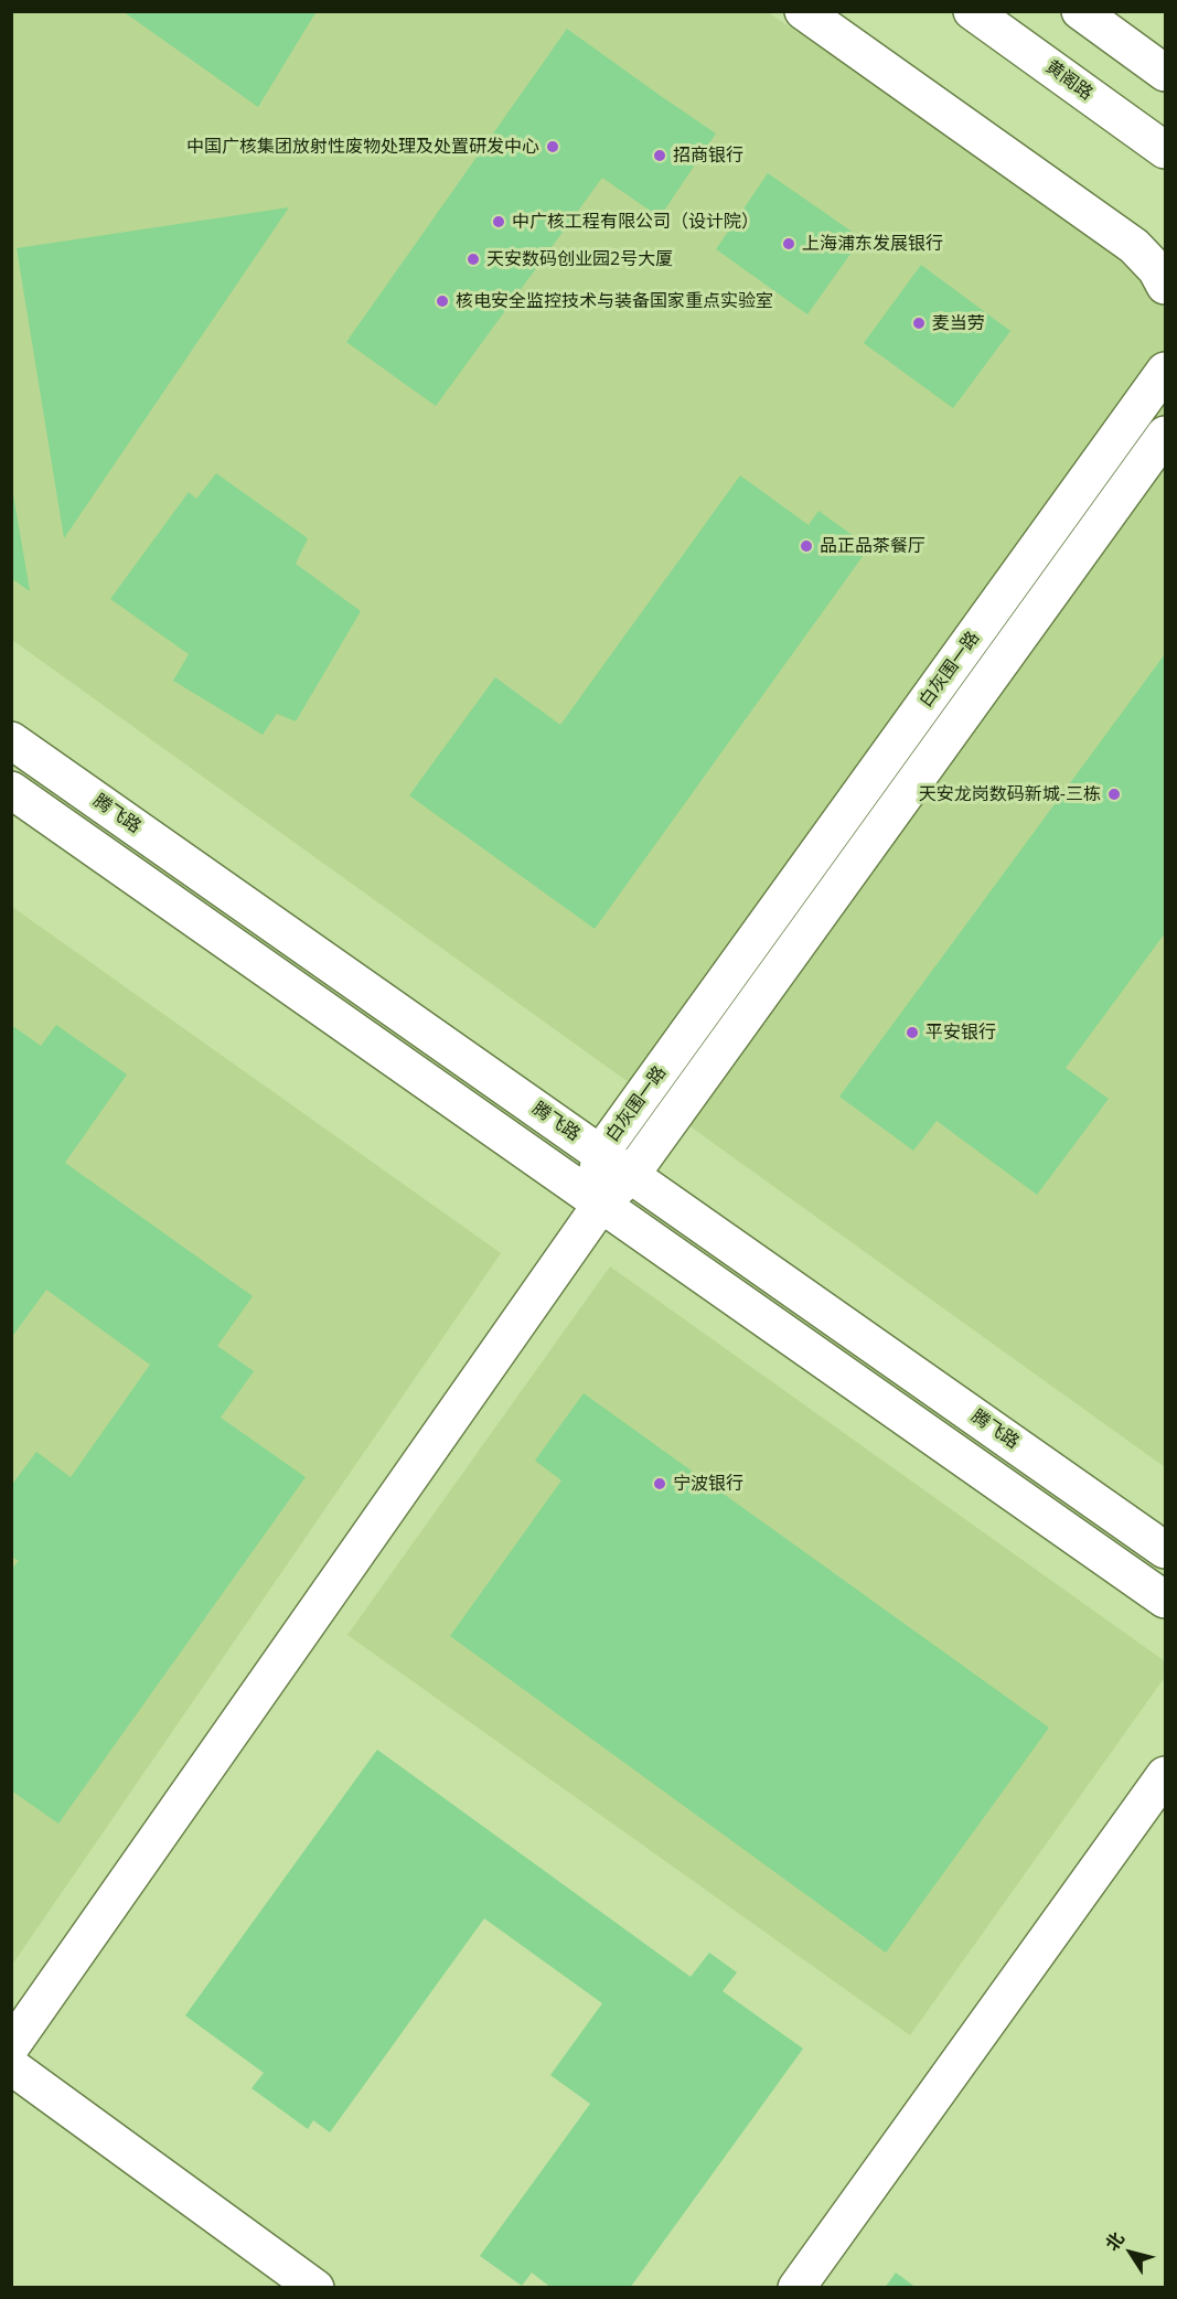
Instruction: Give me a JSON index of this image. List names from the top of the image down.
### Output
{
  "streets": {
    "street": ["黄阁路", "白灰围一路", "腾飞路"]
  },
  "crossings": [
    ["白灰围一路", "腾飞路"]
  ],
  "places": [
    "中国广核集团放射性废物处理及处置研发中心",
    "招商银行",
    "中广核工程有限公司（设计院）",
    "上海浦东发展银行",
    "天安数码创业园2号大厦",
    "核电安全监控技术与装备国家重点实验室",
    "麦当劳",
    "品正品茶餐厅",
    "天安龙岗数码新城-三栋",
    "平安银行",
    "宁波银行"
  ],
  "north": "top left"
}
